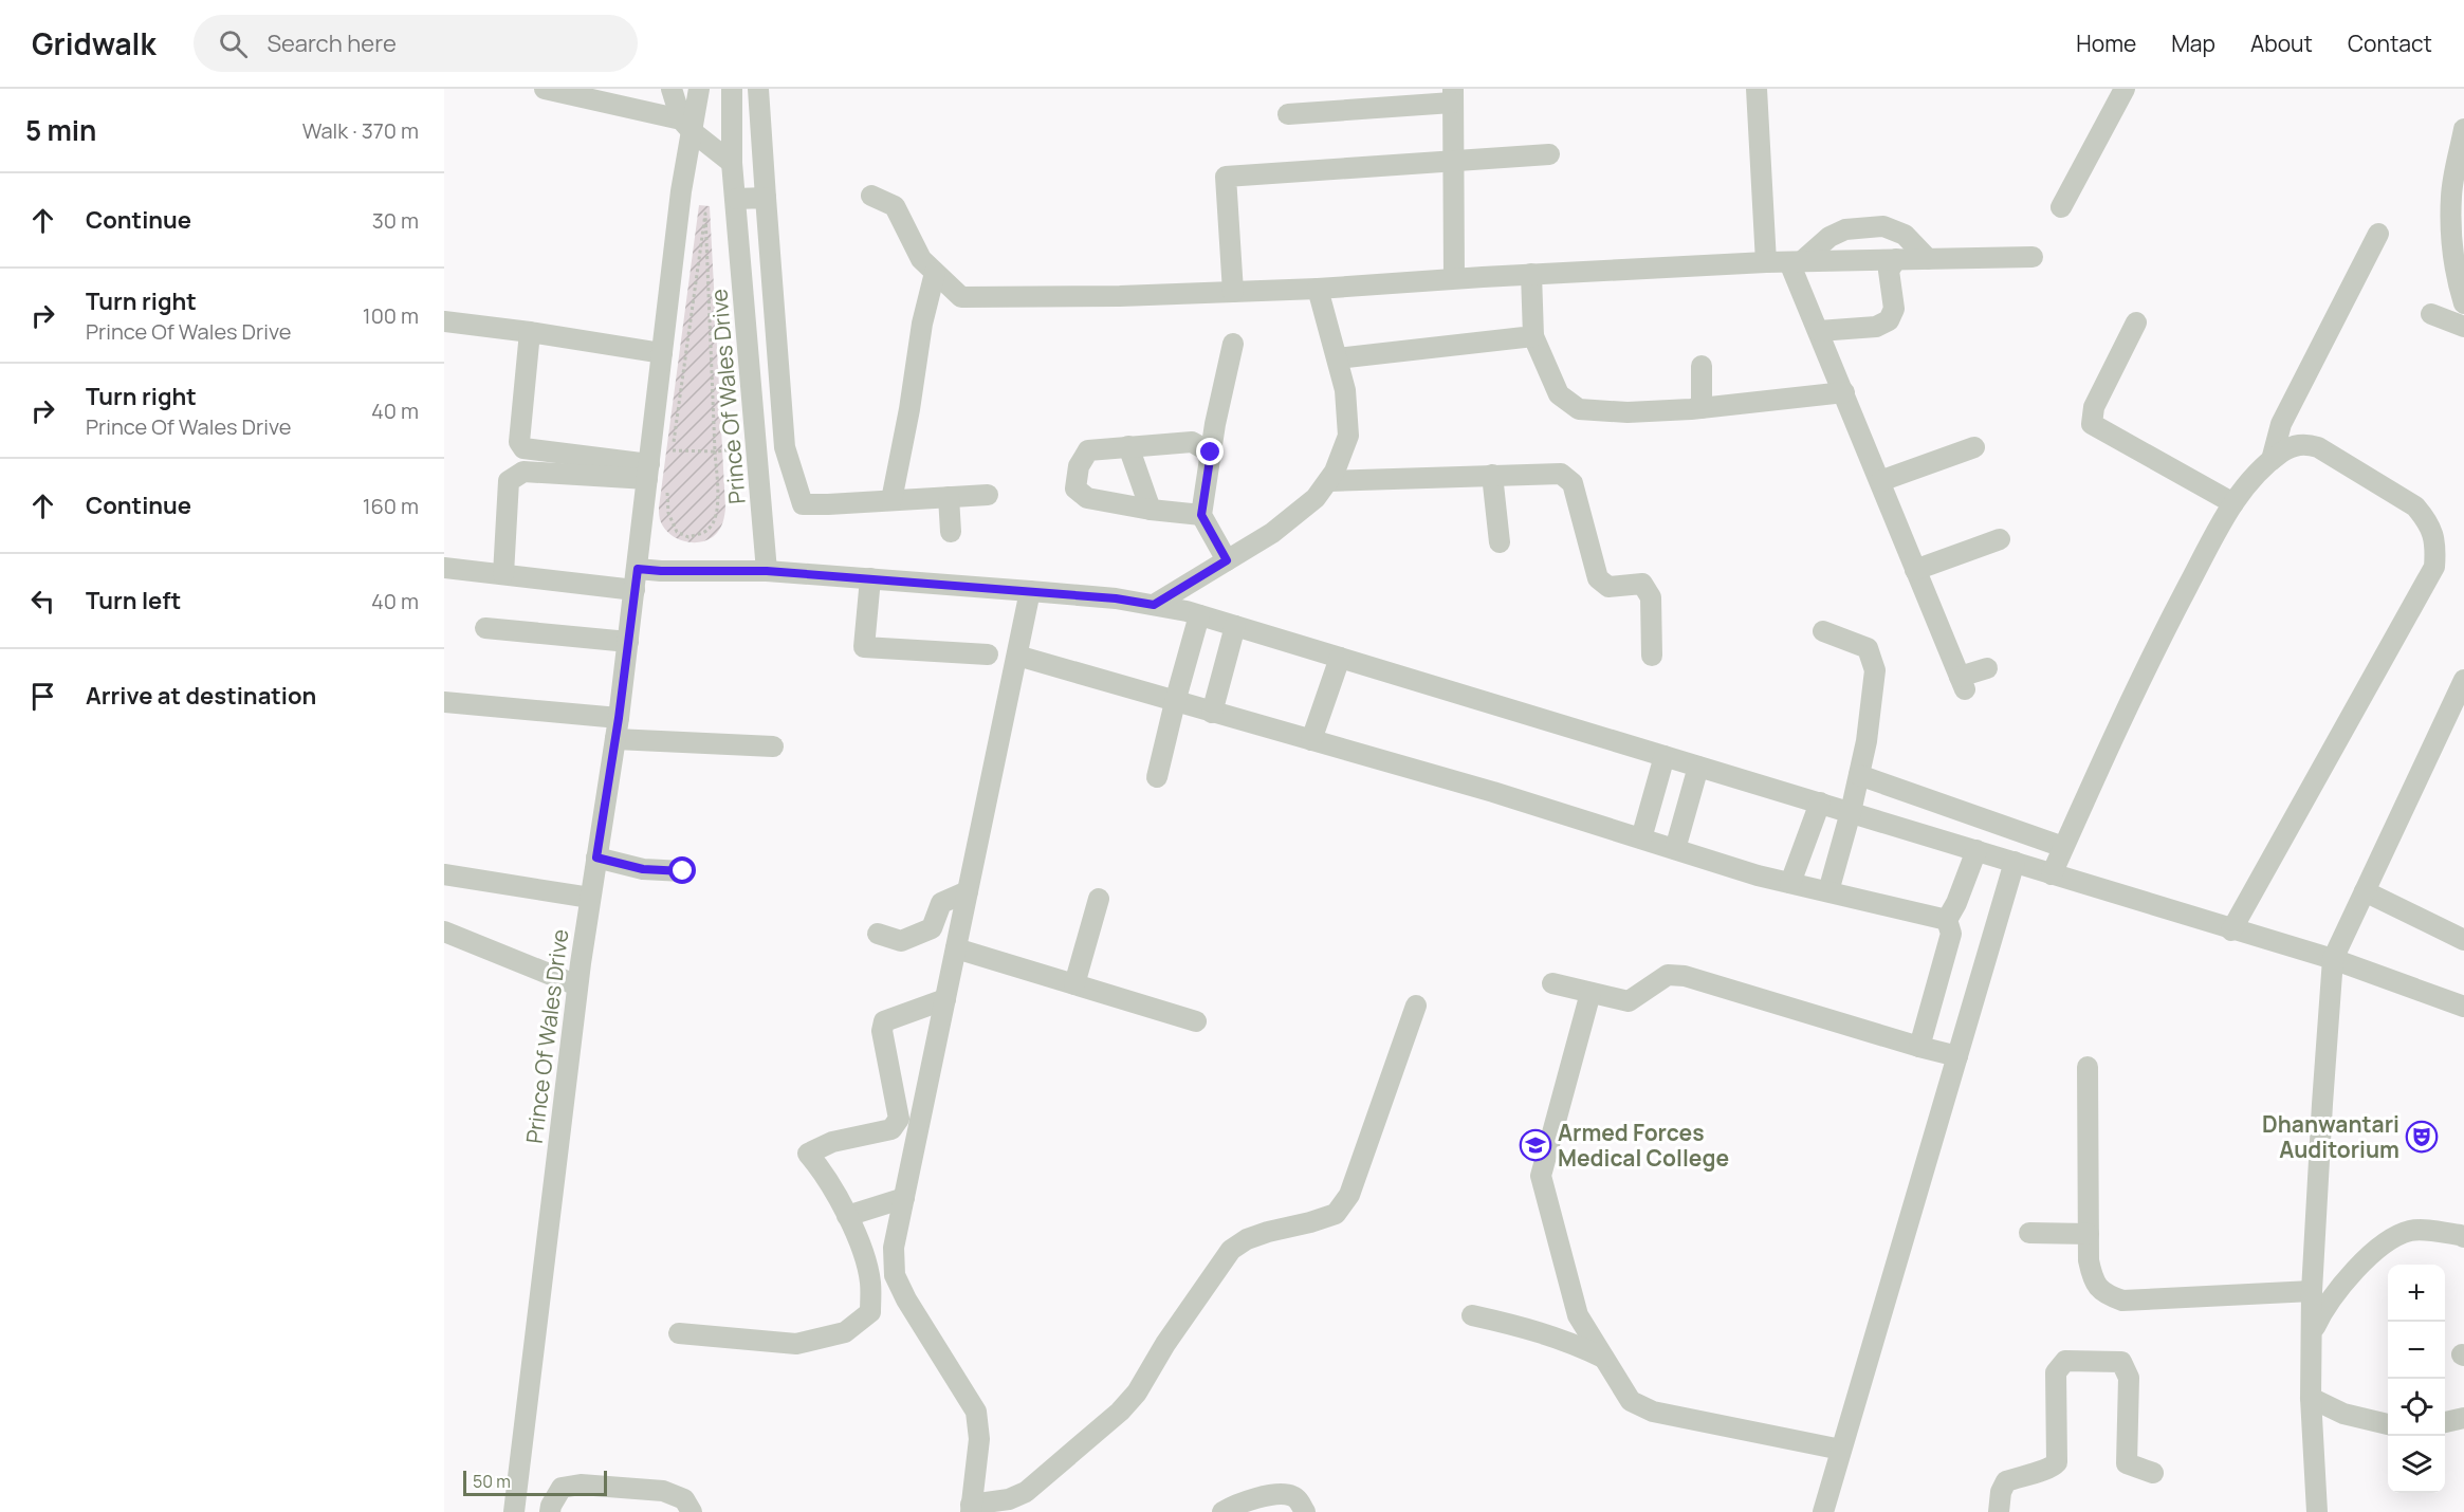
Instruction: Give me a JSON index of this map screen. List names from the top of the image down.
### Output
{
  "streets": {
    "street": ["Prince Of Wales Drive"]
  },
  "places": {
    "theatre": ["Dhanwantari Auditorium"],
    "school or university": ["Armed Forces Medical College"]
  },
  "scale_bar": "50 m",
  "page": {
    "header": "Gridwalk",
    "search": "Search here",
    "nav": [
      "Home",
      "Map",
      "About",
      "Contact"
    ],
    "heading": ["5 min", "Walk · 370 m"],
    "list": [
      ["Continue", "30 m"],
      ["Turn right", "Prince Of Wales Drive", "100 m"],
      ["Turn right", "Prince Of Wales Drive", "40 m"],
      ["Continue", "160 m"],
      ["Turn left", "40 m"],
      "Arrive at destination"
    ],
    "map_buttons": ["+", "−"],
    "scale": "50 m"
  }
}
